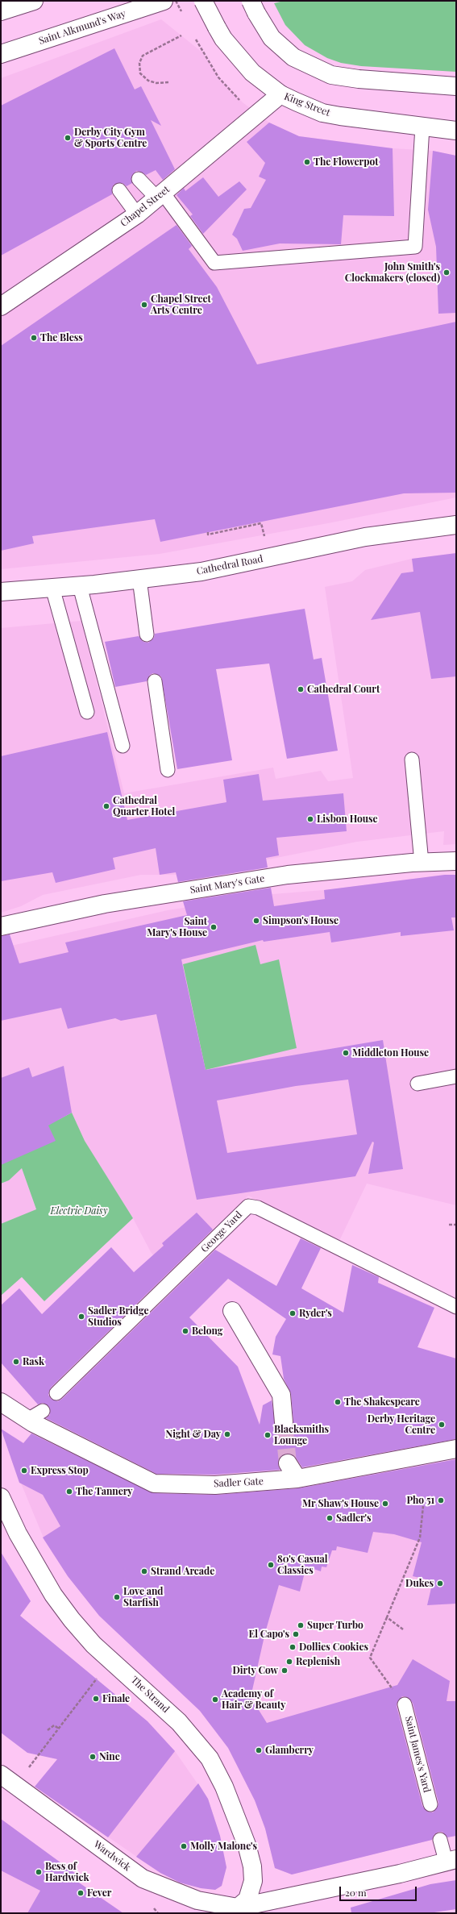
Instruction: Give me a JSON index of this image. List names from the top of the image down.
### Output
{
  "streets": {
    "street": [
      "Saint Alkmund's Way",
      "King Street",
      "Chapel Street",
      "Cathedral Road",
      "Saint Mary's Gate",
      "Sadler Gate",
      "The Strand",
      "Wardwick"
    ],
    "lane": ["George Yard", "Saint James's Yard"]
  },
  "crossings": [
    ["King Street", "Chapel Street"],
    ["The Strand", "Wardwick"]
  ],
  "parks": ["Electric Daisy"],
  "places": [
    "Derby City Gym & Sports Centre",
    "The Flowerpot",
    "John Smith's Clockmakers (closed)",
    "Chapel Street Arts Centre",
    "The Bless",
    "Cathedral Court",
    "Cathedral Quarter Hotel",
    "Lisbon House",
    "Simpson's House",
    "Saint Mary's House",
    "Middleton House",
    "Ryder's",
    "Sadler Bridge Studios",
    "Belong",
    "Rask",
    "The Shakespeare",
    "Derby Heritage Centre",
    "Night & Day",
    "Blacksmiths Lounge",
    "Express Stop",
    "The Tannery",
    "Pho 51",
    "Mr Shaw's House",
    "Sadler's",
    "80's Casual Classics",
    "Strand Arcade",
    "Dukes",
    "Love and Starfish",
    "Super Turbo",
    "El Capo's",
    "Dollies Cookies",
    "Replenish",
    "Dirty Cow",
    "Finale",
    "Academy of Hair & Beauty",
    "Glamberry",
    "Nine",
    "Molly Malone's",
    "Bess of Hardwick",
    "Fever"
  ],
  "scale_bar": "20 m"
}
